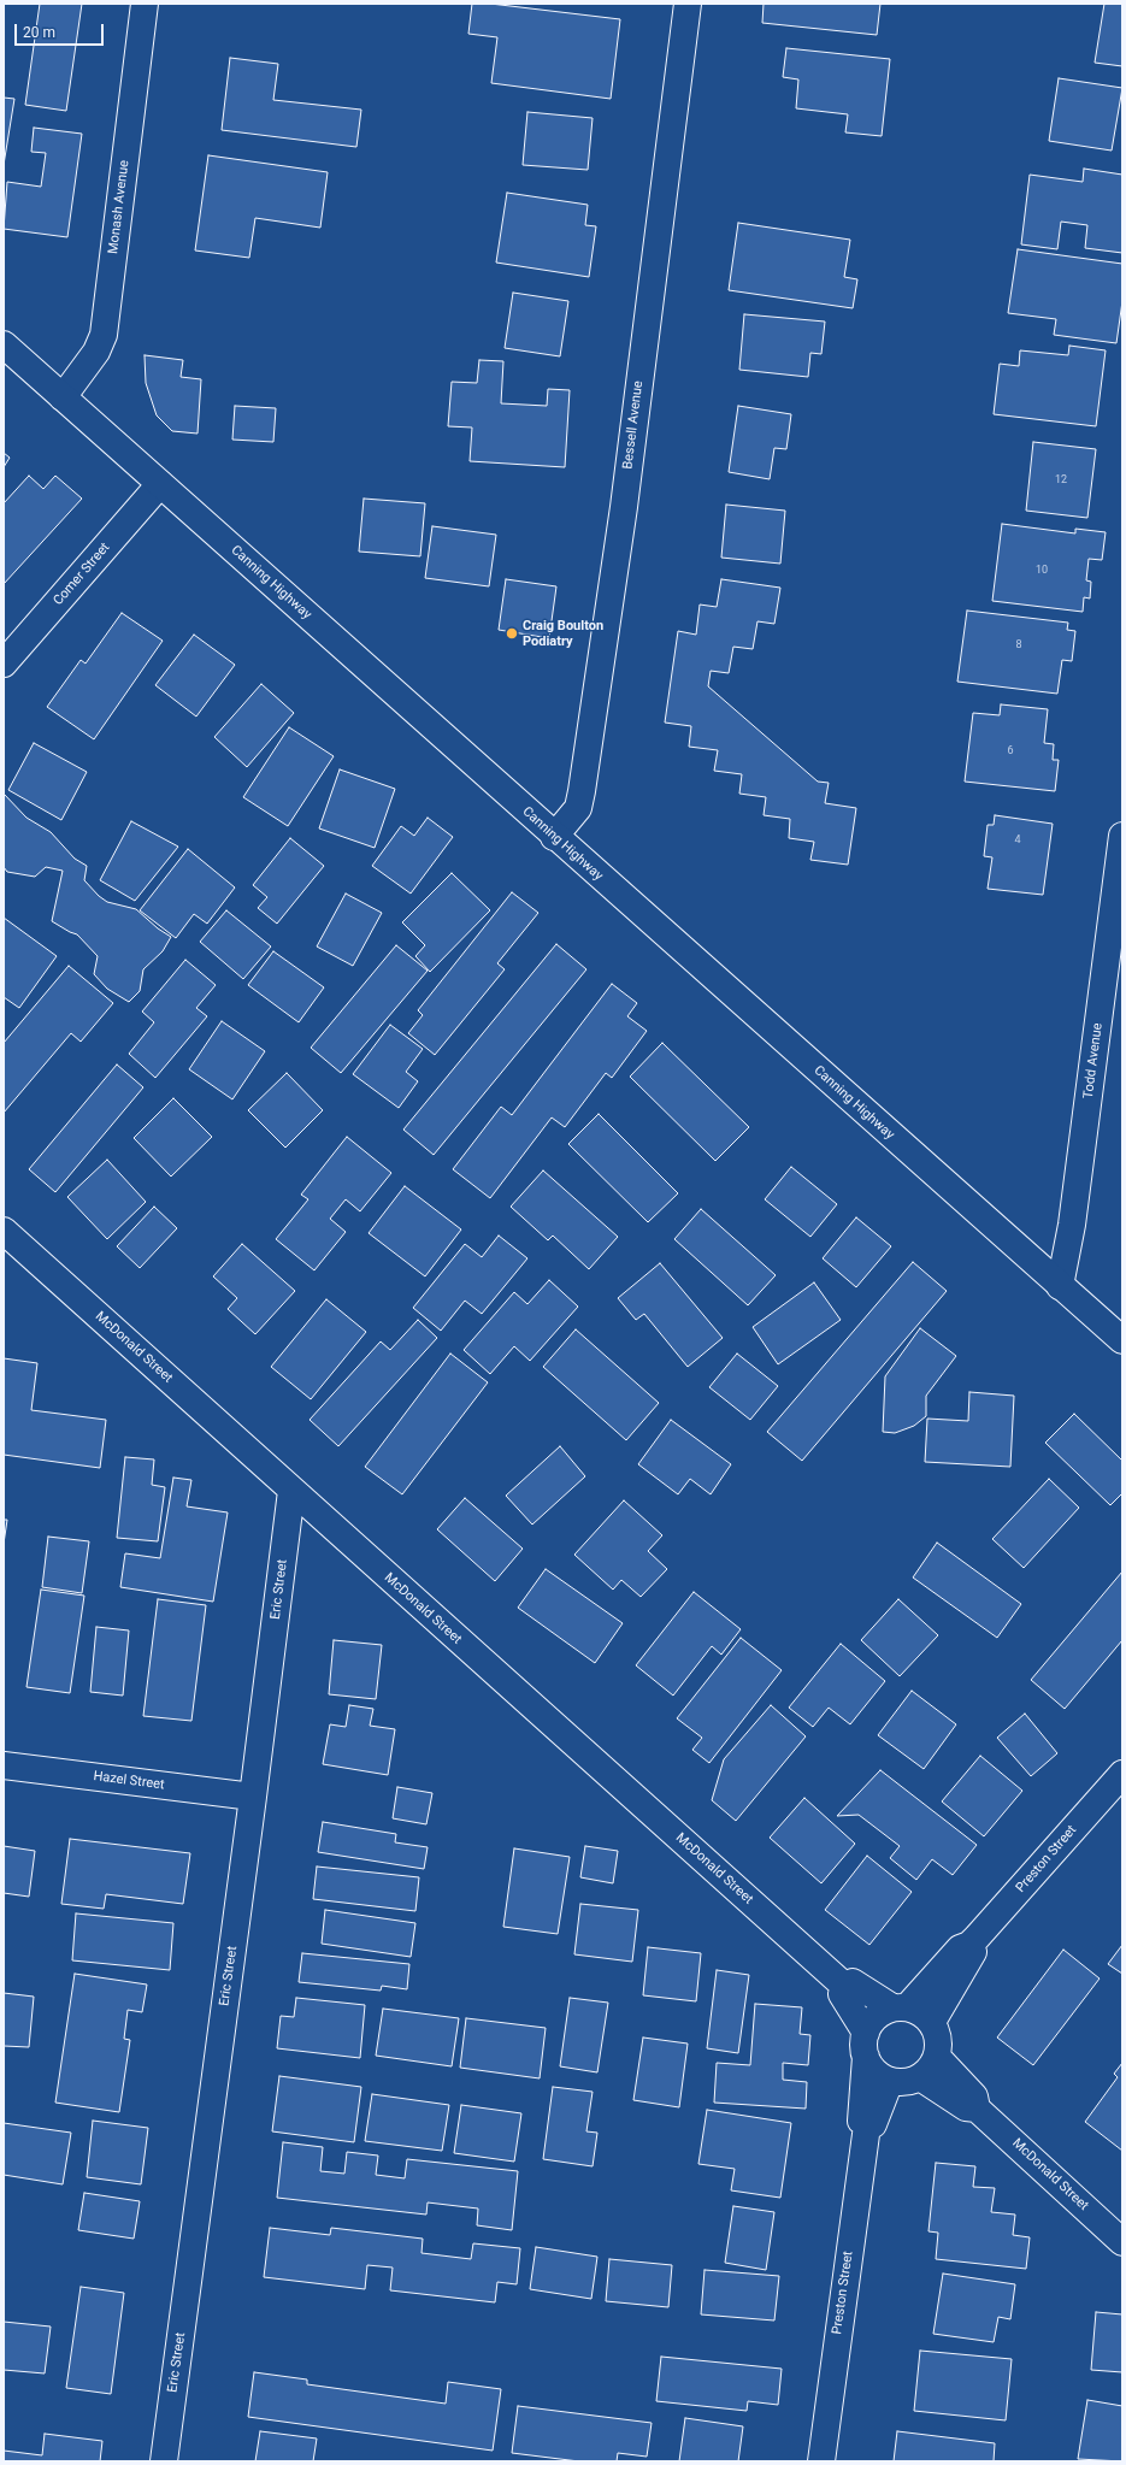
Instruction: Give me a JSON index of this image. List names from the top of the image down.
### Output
{
  "streets": {
    "main road": [
      "Monash Avenue",
      "Bessell Avenue",
      "Comer Street",
      "Canning Highway",
      "Todd Avenue",
      "McDonald Street",
      "Eric Street",
      "Hazel Street",
      "Preston Street"
    ]
  },
  "crossings": [
    ["Monash Avenue", "Canning Highway"],
    ["Bessell Avenue", "Canning Highway"],
    ["Comer Street", "Canning Highway"],
    ["Canning Highway", "Todd Avenue"],
    ["McDonald Street", "Eric Street"],
    ["McDonald Street", "Preston Street"],
    ["Eric Street", "Hazel Street"]
  ],
  "places": ["Craig Boulton Podiatry"],
  "house_numbers": [
    "12",
    "10",
    "8",
    "6",
    "4"
  ],
  "scale_bar": "20 m"
}
